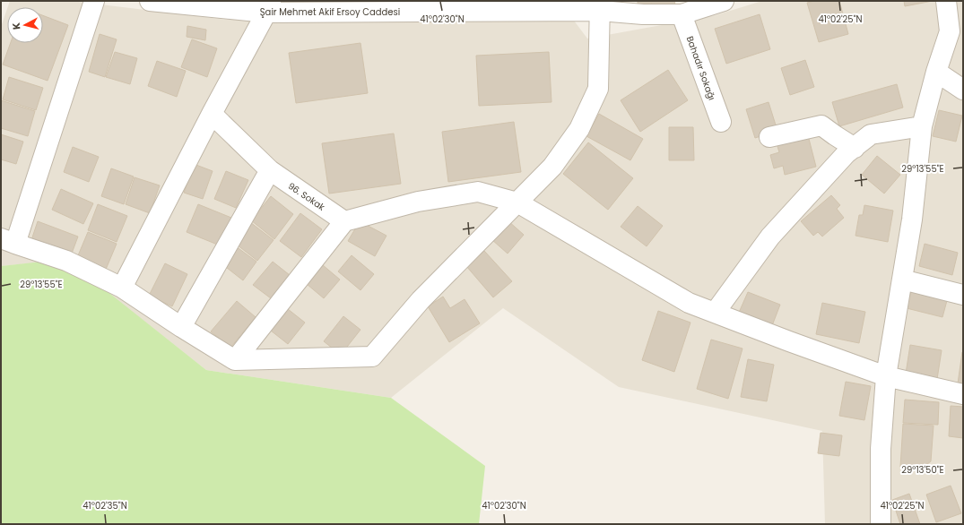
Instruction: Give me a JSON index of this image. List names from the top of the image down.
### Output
{
  "streets": {
    "street": ["Şair Mehmet Akif Ersoy Caddesi", "Bahadır Sokağı", "96. Sokak"]
  },
  "crossings": [
    ["Şair Mehmet Akif Ersoy Caddesi", "Bahadır Sokağı"]
  ],
  "north": "left",
  "coordinates": [
    "41°02'30\"N",
    "41°02'25\"N",
    "29°13'55\"E",
    "29°13'50\"E",
    "41°02'35\"N"
  ]
}
